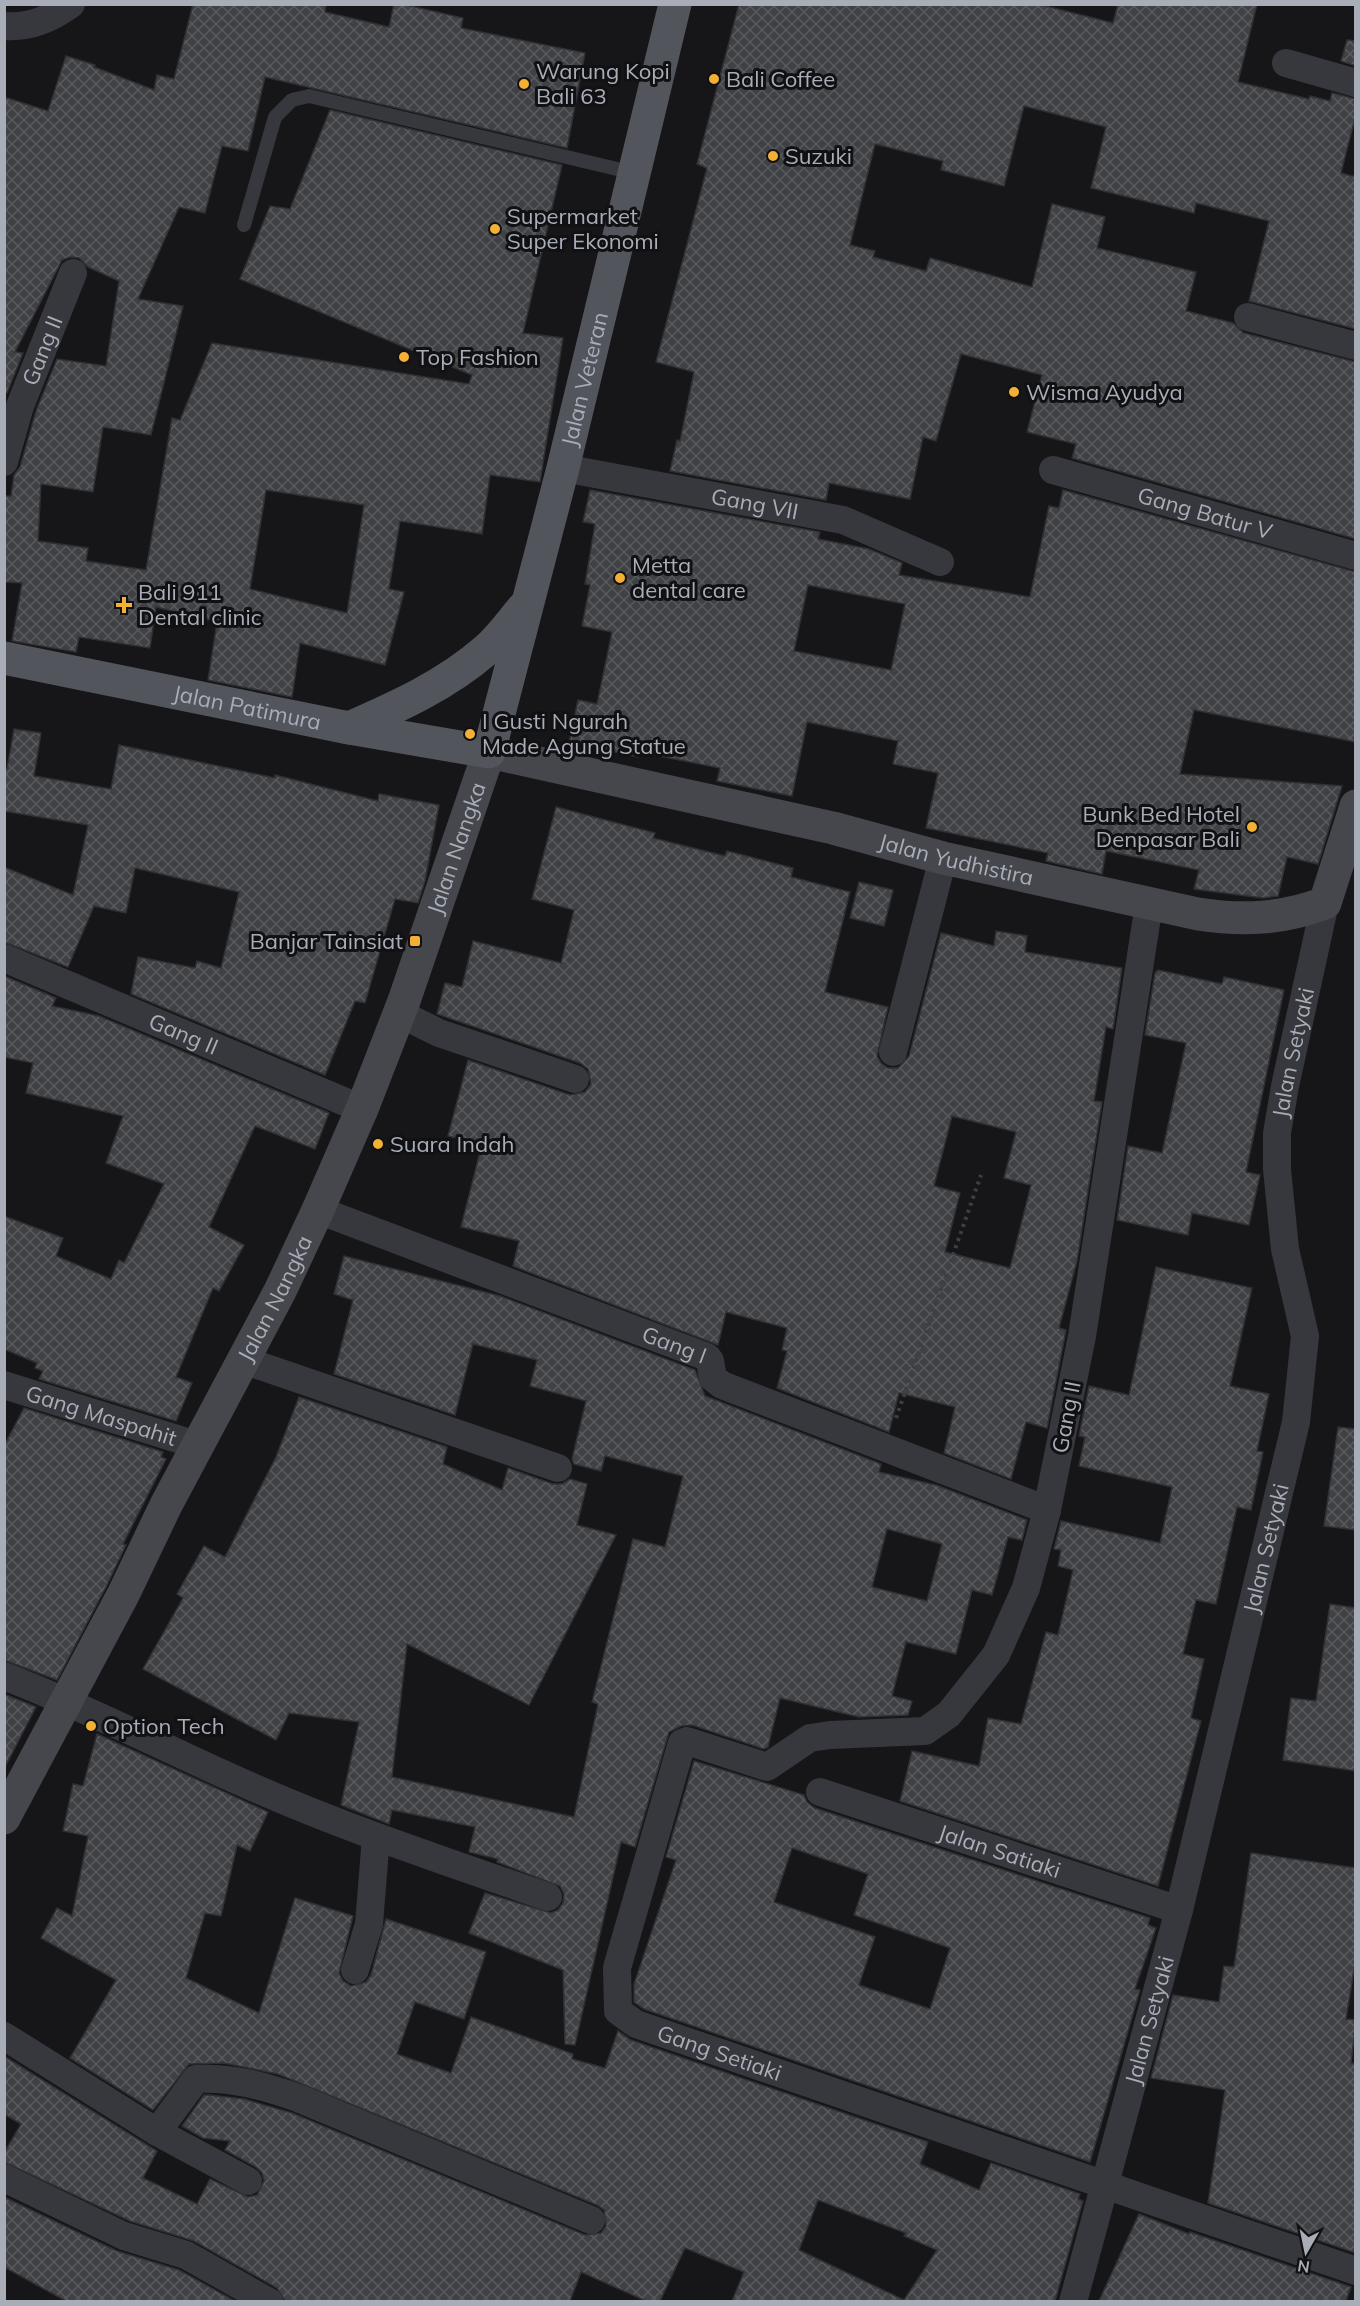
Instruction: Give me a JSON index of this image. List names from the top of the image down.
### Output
{
  "streets": {
    "main road": [
      "Jalan Veteran",
      "Jalan Patimura",
      "Jalan Nangka",
      "Jalan Yudhistira"
    ],
    "street": [
      "Gang II",
      "Gang VII",
      "Gang Batur V",
      "Jalan Setyaki",
      "Gang I",
      "Gang Maspahit",
      "Jalan Satiaki",
      "Gang Setiaki"
    ]
  },
  "crossings": [
    ["Gang II", "Jalan Nangka"],
    ["Gang II", "Jalan Yudhistira"],
    ["Gang II", "Gang I"],
    ["Gang II", "Gang Setiaki"],
    ["Jalan Veteran", "Gang VII"],
    ["Jalan Veteran", "Jalan Patimura"],
    ["Jalan Veteran", "Jalan Nangka"],
    ["Jalan Veteran", "Jalan Yudhistira"],
    ["Jalan Patimura", "Jalan Nangka"],
    ["Jalan Patimura", "Jalan Yudhistira"],
    ["Jalan Nangka", "Jalan Yudhistira"],
    ["Jalan Nangka", "Gang I"],
    ["Jalan Nangka", "Gang Maspahit"],
    ["Jalan Yudhistira", "Jalan Setyaki"],
    ["Jalan Setyaki", "Jalan Satiaki"],
    ["Jalan Setyaki", "Gang Setiaki"]
  ],
  "places": {
    "other": [
      "Bali Coffee",
      "Warung Kopi Bali 63",
      "Suzuki",
      "Supermarket Super Ekonomi",
      "Top Fashion",
      "Wisma Ayudya",
      "Metta dental care",
      "I Gusti Ngurah Made Agung Statue",
      "Bunk Bed Hotel Denpasar Bali",
      "Suara Indah",
      "Option Tech"
    ],
    "health": ["Bali 911 Dental clinic"],
    "transit": ["Banjar Tainsiat"]
  },
  "north": "bottom"
}
